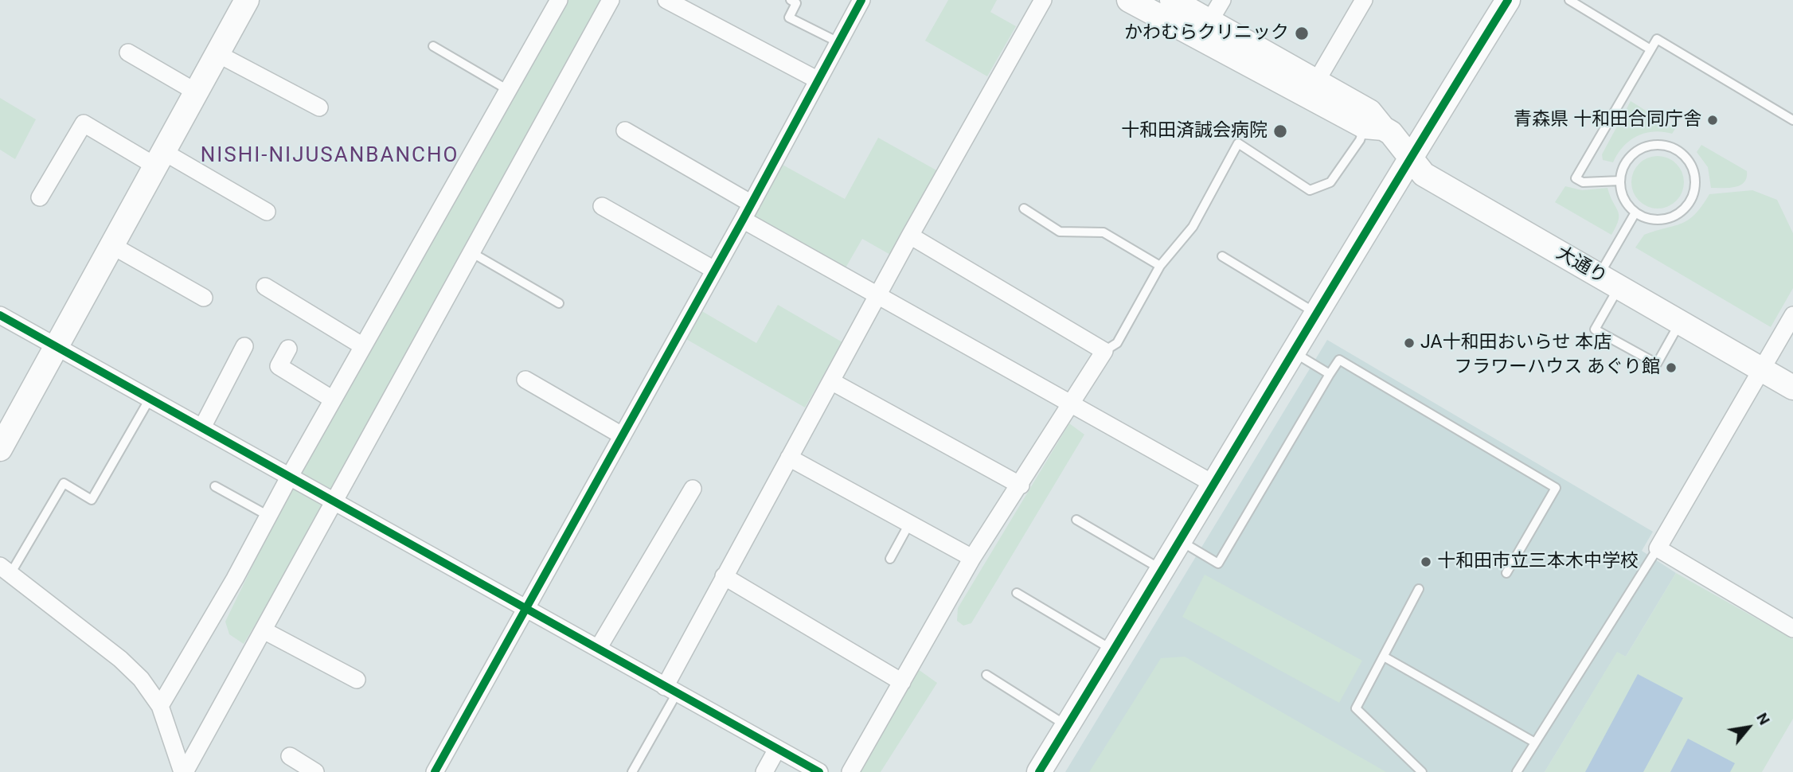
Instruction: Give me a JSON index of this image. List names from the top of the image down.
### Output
{
  "streets": {
    "street": ["大通り"]
  },
  "districts": ["NISHI-NIJUSANBANCHO"],
  "places": [
    "かわむらクリニック",
    "青森県 十和田合同庁舎",
    "十和田済誠会病院",
    "JA十和田おいらせ 本店",
    "フラワーハウス あぐり館",
    "十和田市立三本木中学校"
  ],
  "north": "top right"
}
